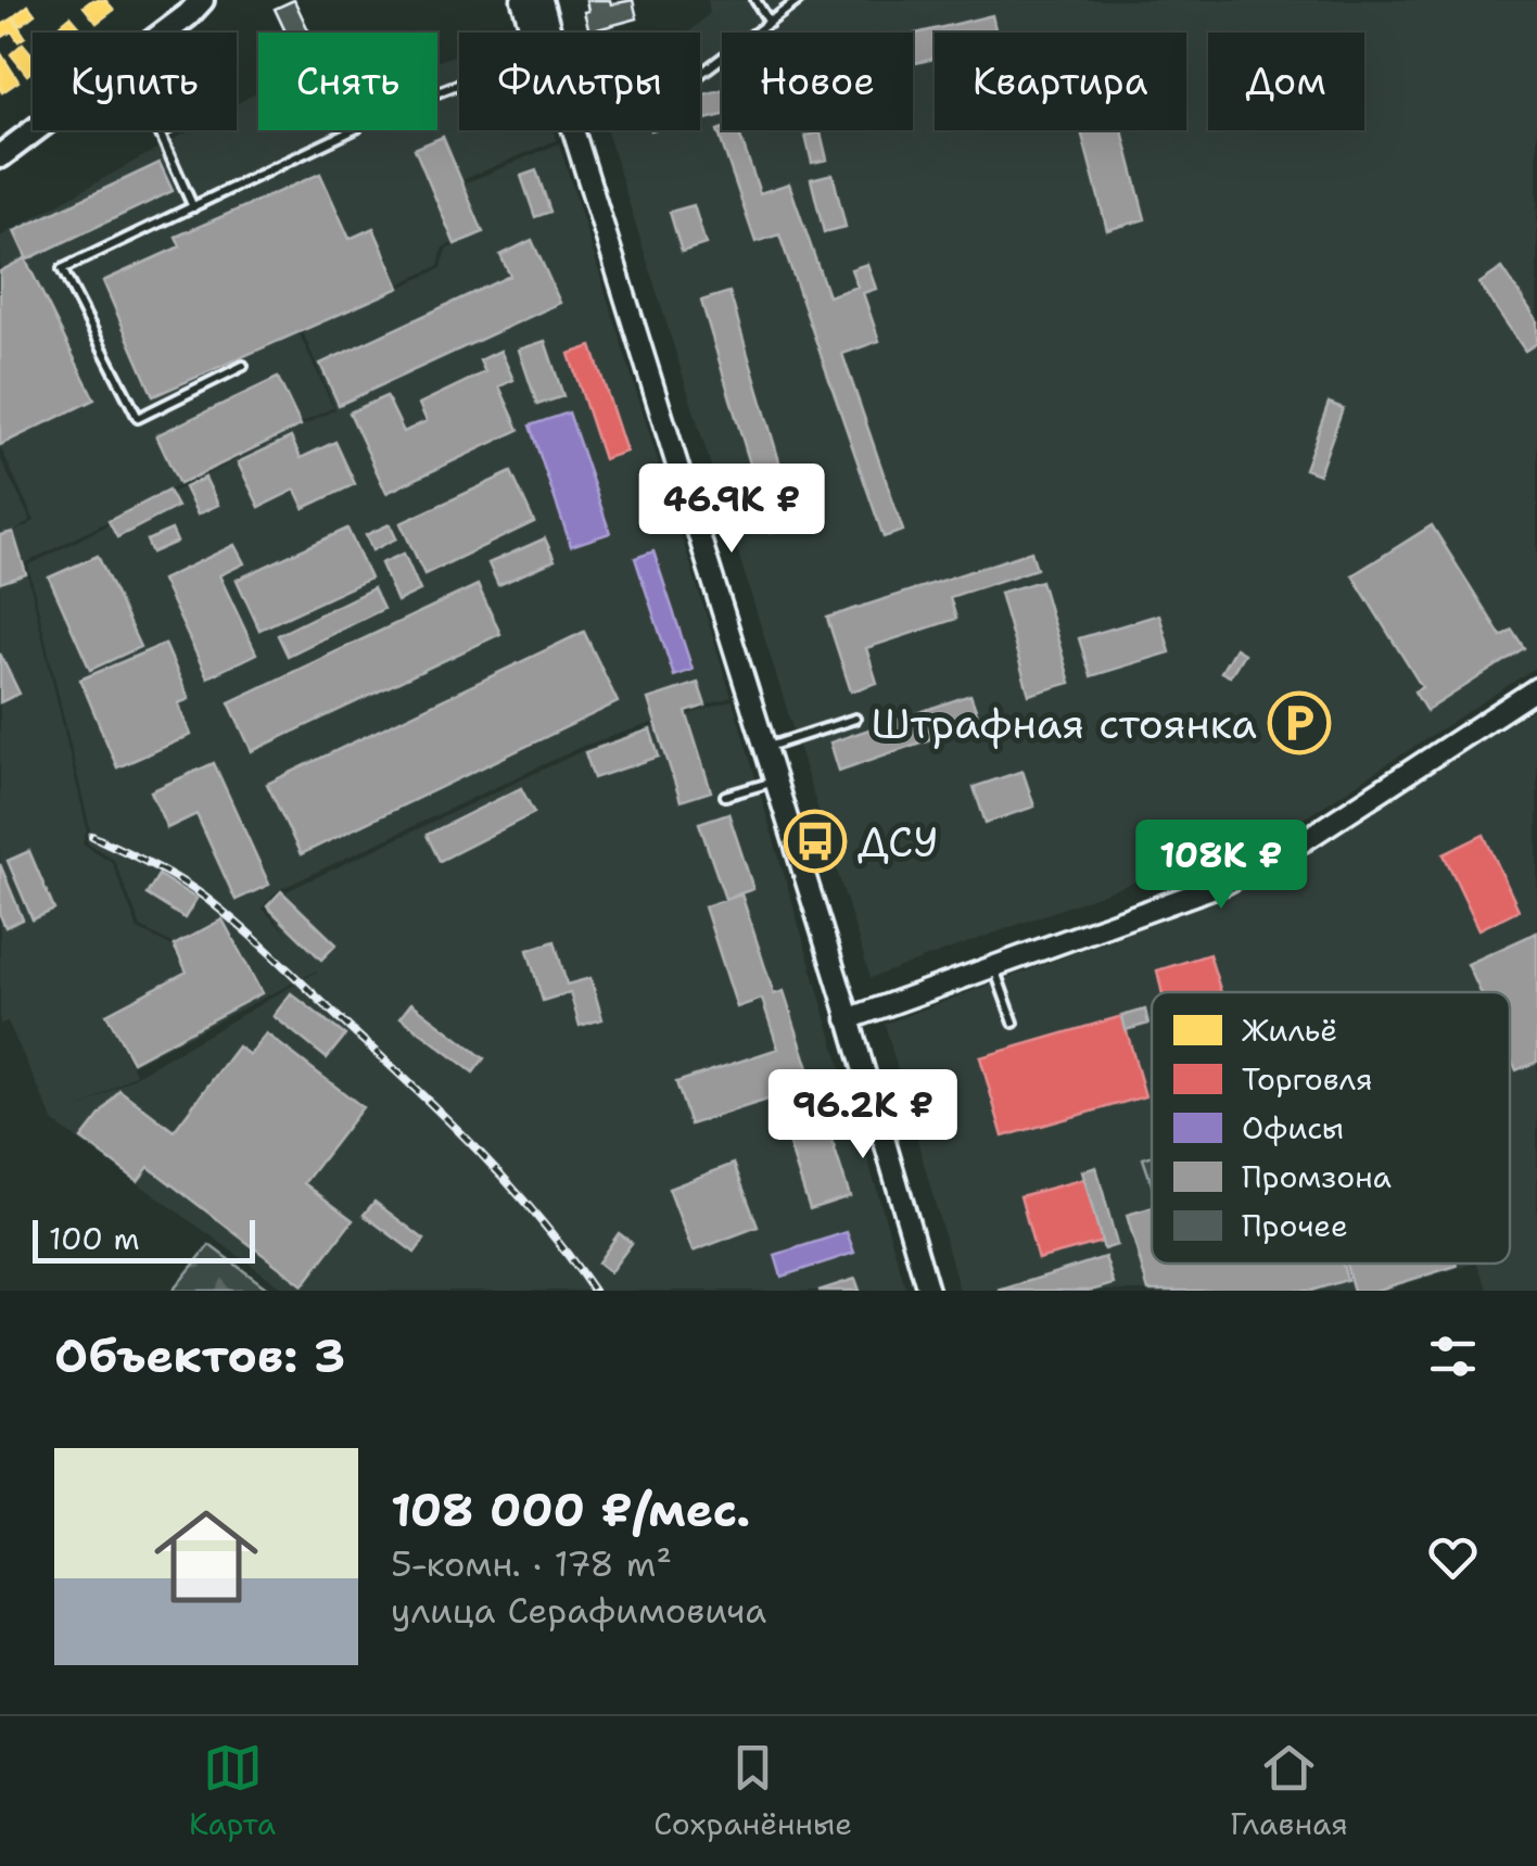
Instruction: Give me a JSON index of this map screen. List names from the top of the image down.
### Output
{
  "places": {
    "parking": ["Штрафная стоянка"],
    "bus stop": ["ДСУ"]
  },
  "legend": [
    "Жильё",
    "Торговля",
    "Офисы",
    "Промзона",
    "Прочее"
  ],
  "scale_bar": "100 m",
  "page": {
    "chip": [
      "Купить",
      "Снять",
      "Фильтры",
      "Новое",
      "Квартира",
      "Дом"
    ],
    "price": ["46.9K ₽", "108K ₽", "96.2K ₽"],
    "scale": "100 m",
    "heading": "Объектов: 3",
    "list": [
      {
        "name": "108 000 ₽/мес.",
        "note": "5-комн. · 178 m² · улица Серафимовича"
      }
    ],
    "tabs": ["Карта", "Сохранённые", "Главная"]
  }
}
